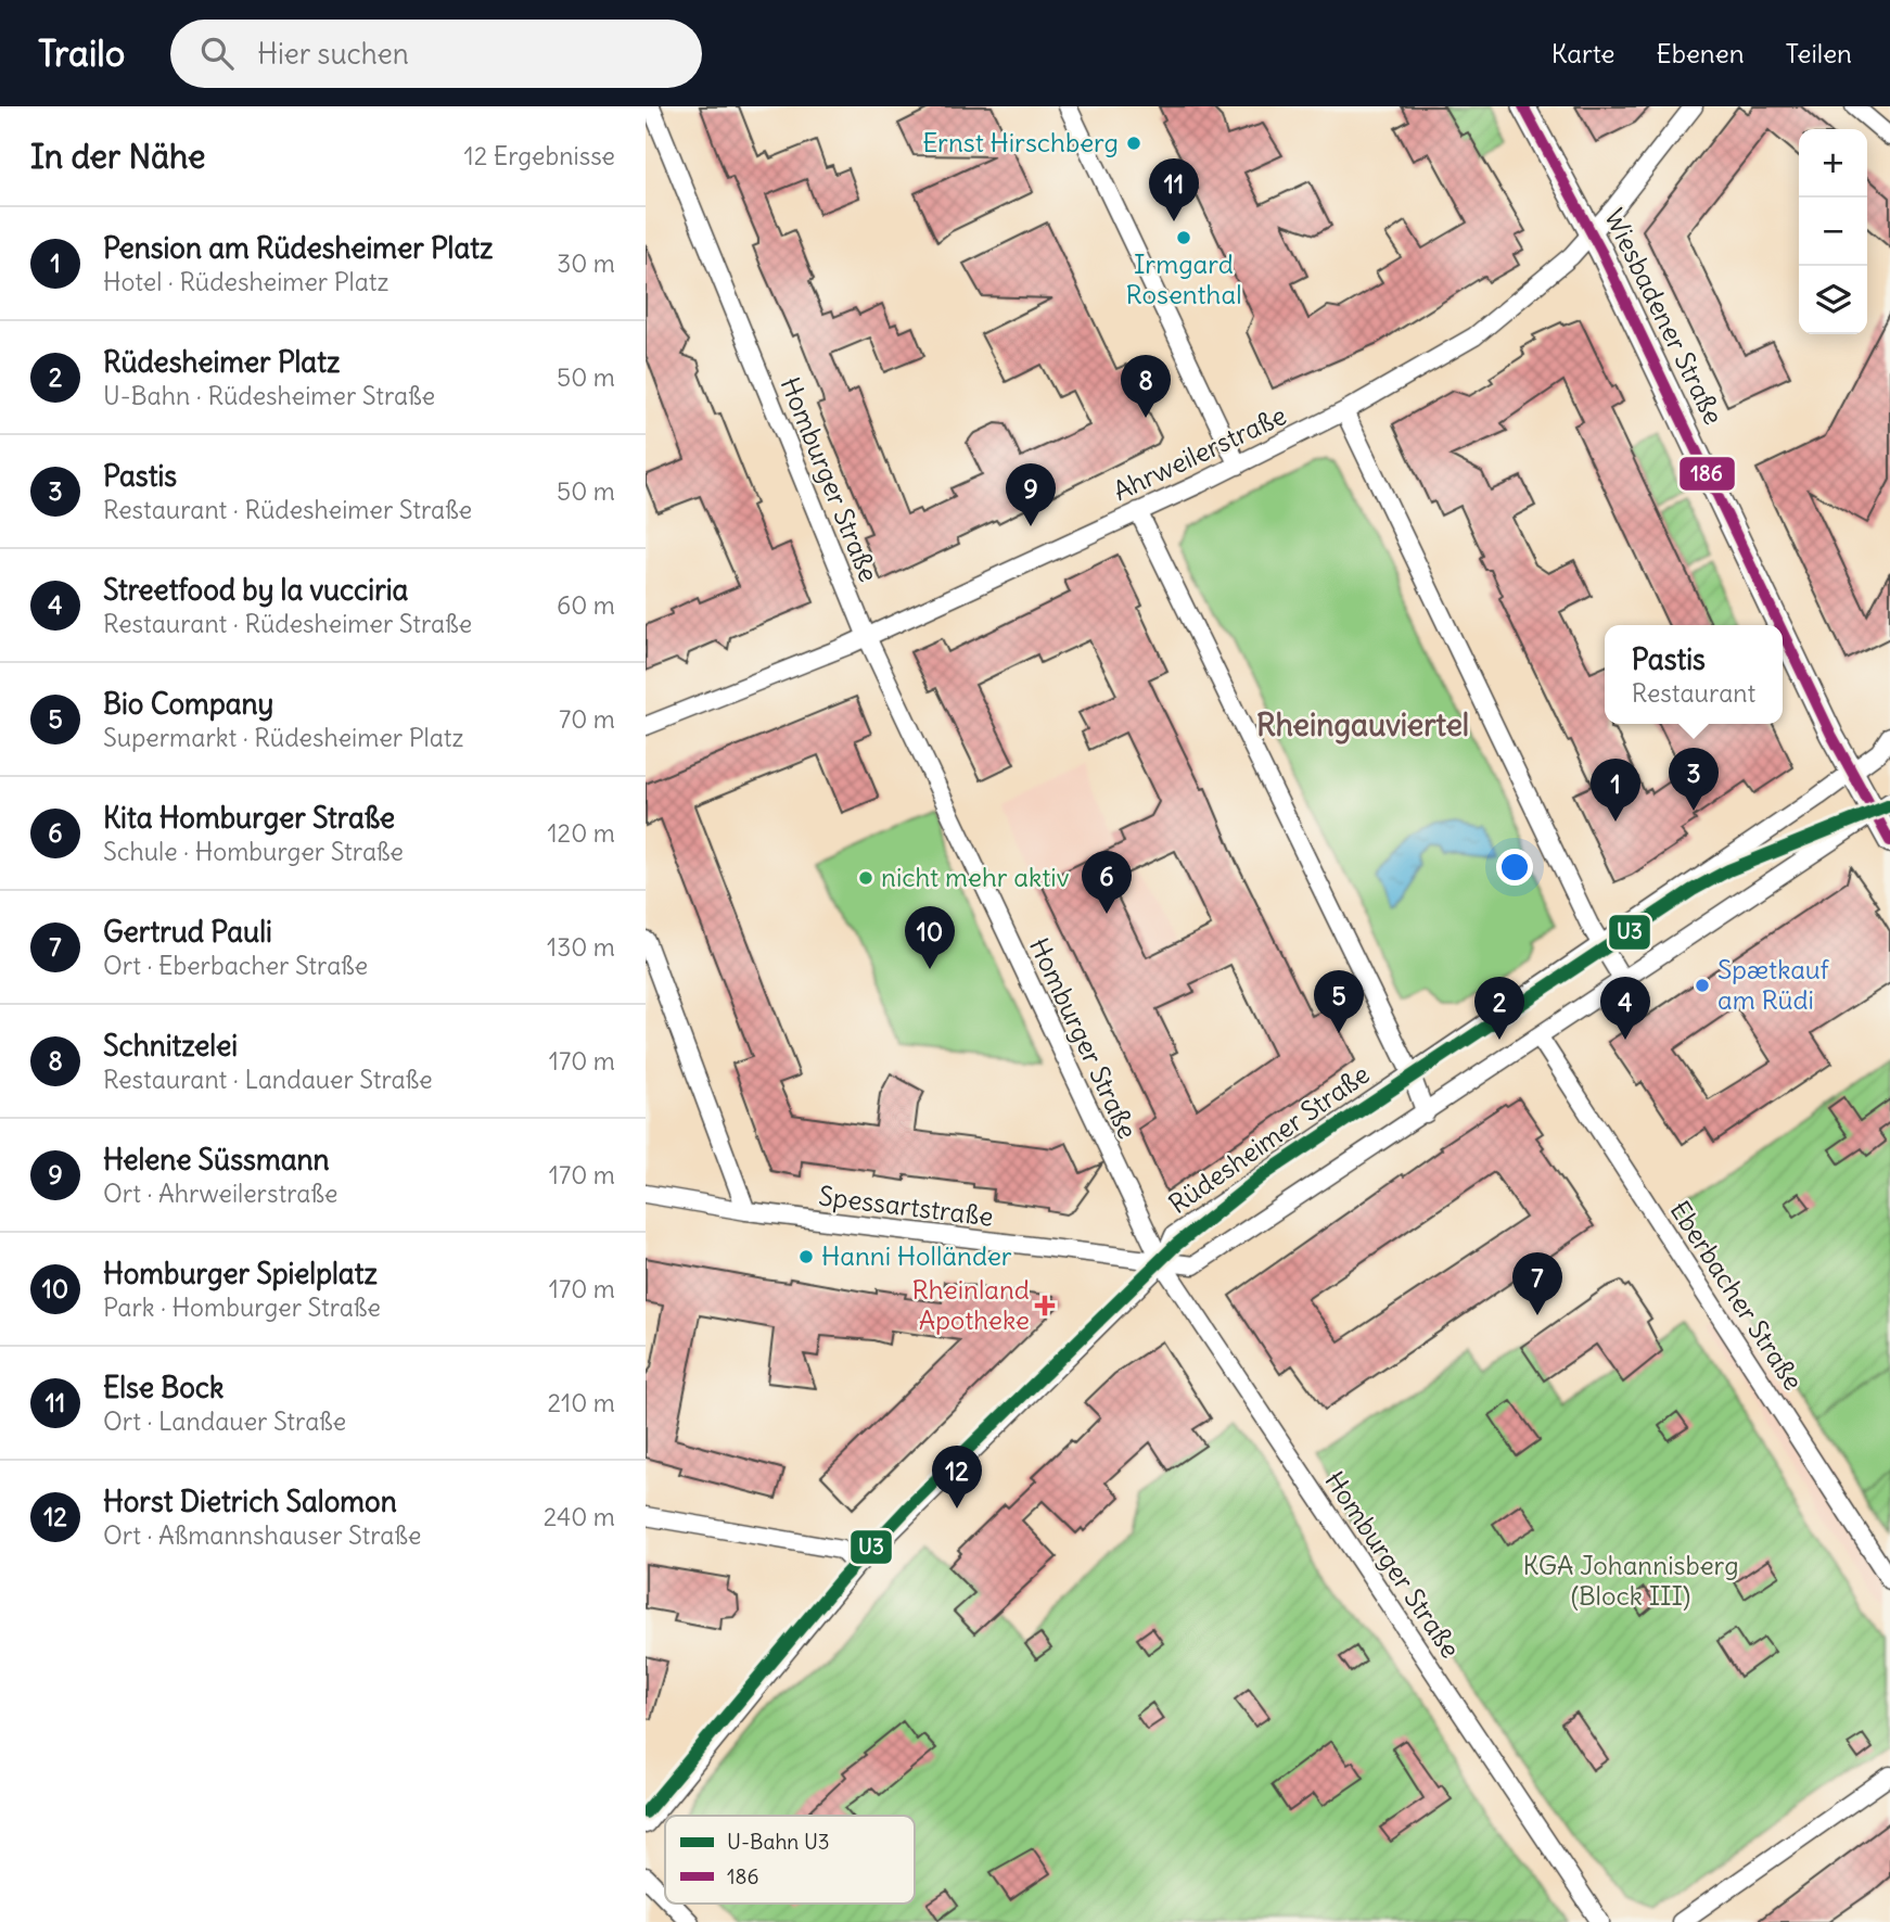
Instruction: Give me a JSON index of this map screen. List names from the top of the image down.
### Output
{
  "streets": {
    "street": [
      "Wiesbadener Straße",
      "Ahrweilerstraße",
      "Homburger Straße",
      "Rüdesheimer Straße",
      "Spessartstraße",
      "Eberbacher Straße"
    ]
  },
  "crossings": [
    ["Wiesbadener Straße", "Ahrweilerstraße"],
    ["Wiesbadener Straße", "Rüdesheimer Straße"],
    ["Ahrweilerstraße", "Homburger Straße"],
    ["Homburger Straße", "Rüdesheimer Straße"],
    ["Homburger Straße", "Spessartstraße"],
    ["Rüdesheimer Straße", "Spessartstraße"]
  ],
  "districts": ["Rheingauviertel"],
  "parks": ["KGA Johannisberg (Block III)"],
  "places": {
    "other": [
      "Ernst Hirschberg",
      "Irmgard Rosenthal",
      "nicht mehr aktiv",
      "Spætkauf am Rüdi",
      "Hanni Holländer"
    ],
    "health": ["Rheinland Apotheke"]
  },
  "lines": ["transit line 186", "metro line U3"],
  "legend": ["U-Bahn U3", "186"],
  "page": {
    "header": "Trailo",
    "search": "Hier suchen",
    "nav": ["Karte", "Ebenen", "Teilen"],
    "heading": ["In der Nähe", "12 Ergebnisse"],
    "map_buttons": ["+", "−"],
    "pins": [
      "11",
      "8",
      "9",
      "3",
      "1",
      "6",
      "10",
      "5",
      "2",
      "4",
      "7",
      "12"
    ],
    "list": [
      {
        "mark": "1",
        "name": "Pension am Rüdesheimer Platz",
        "note": "Hotel · Rüdesheimer Platz",
        "value": "30 m"
      },
      {
        "mark": "2",
        "name": "Rüdesheimer Platz",
        "note": "U-Bahn · Rüdesheimer Straße",
        "value": "50 m"
      },
      {
        "mark": "3",
        "name": "Pastis",
        "note": "Restaurant · Rüdesheimer Straße",
        "value": "50 m"
      },
      {
        "mark": "4",
        "name": "Streetfood by la vucciria",
        "note": "Restaurant · Rüdesheimer Straße",
        "value": "60 m"
      },
      {
        "mark": "5",
        "name": "Bio Company",
        "note": "Supermarkt · Rüdesheimer Platz",
        "value": "70 m"
      },
      {
        "mark": "6",
        "name": "Kita Homburger Straße",
        "note": "Schule · Homburger Straße",
        "value": "120 m"
      },
      {
        "mark": "7",
        "name": "Gertrud Pauli",
        "note": "Ort · Eberbacher Straße",
        "value": "130 m"
      },
      {
        "mark": "8",
        "name": "Schnitzelei",
        "note": "Restaurant · Landauer Straße",
        "value": "170 m"
      },
      {
        "mark": "9",
        "name": "Helene Süssmann",
        "note": "Ort · Ahrweilerstraße",
        "value": "170 m"
      },
      {
        "mark": "10",
        "name": "Homburger Spielplatz",
        "note": "Park · Homburger Straße",
        "value": "170 m"
      },
      {
        "mark": "11",
        "name": "Else Bock",
        "note": "Ort · Landauer Straße",
        "value": "210 m"
      },
      {
        "mark": "12",
        "name": "Horst Dietrich Salomon",
        "note": "Ort · Aßmannshauser Straße",
        "value": "240 m"
      }
    ],
    "popup": ["Pastis", "Restaurant"]
  }
}
